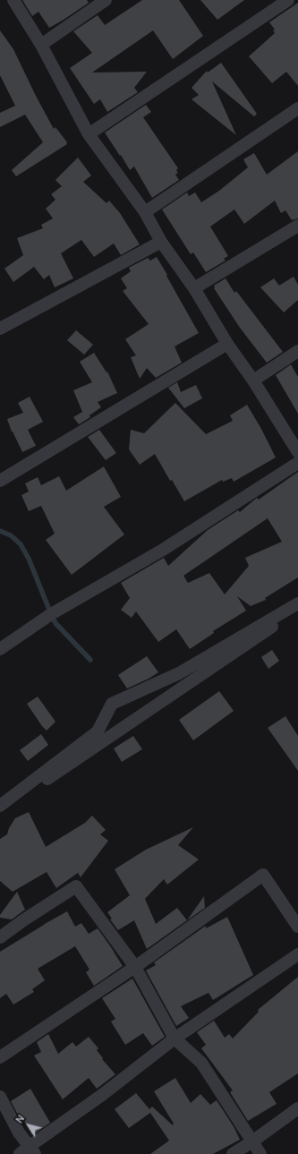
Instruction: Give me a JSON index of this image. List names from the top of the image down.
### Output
{
  "north": "top left"
}
